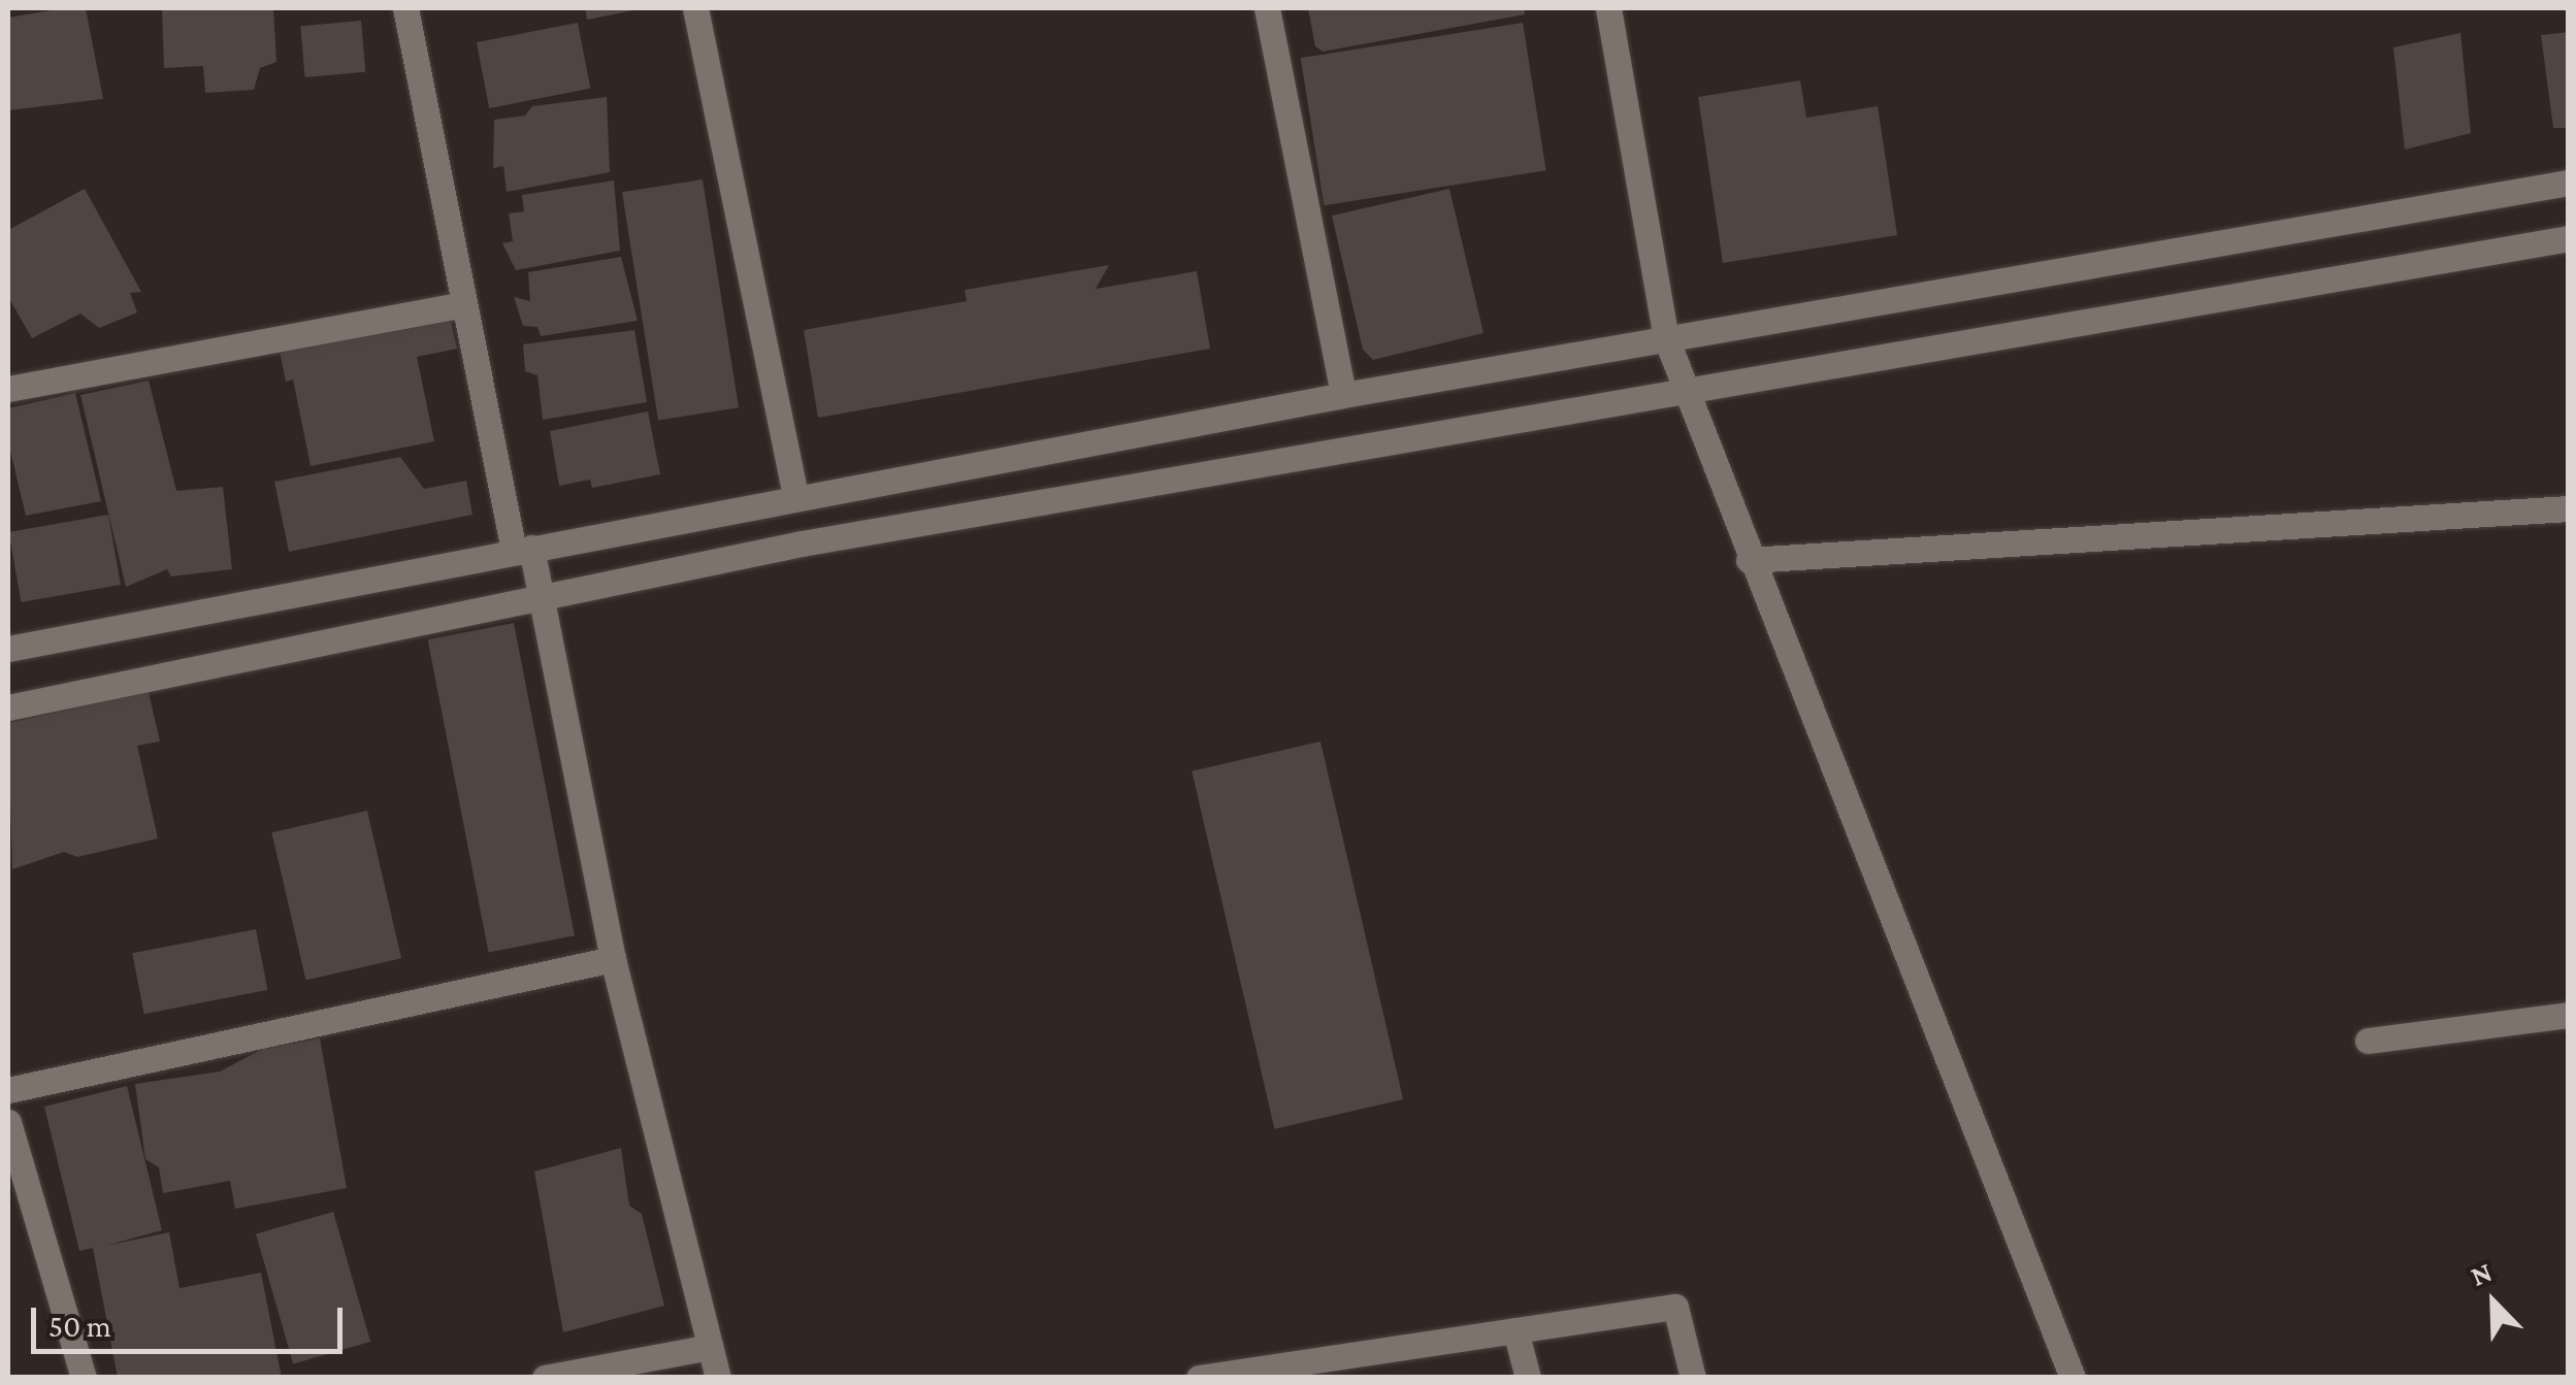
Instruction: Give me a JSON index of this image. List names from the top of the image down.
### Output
{
  "scale_bar": "50 m",
  "north": "top left"
}
